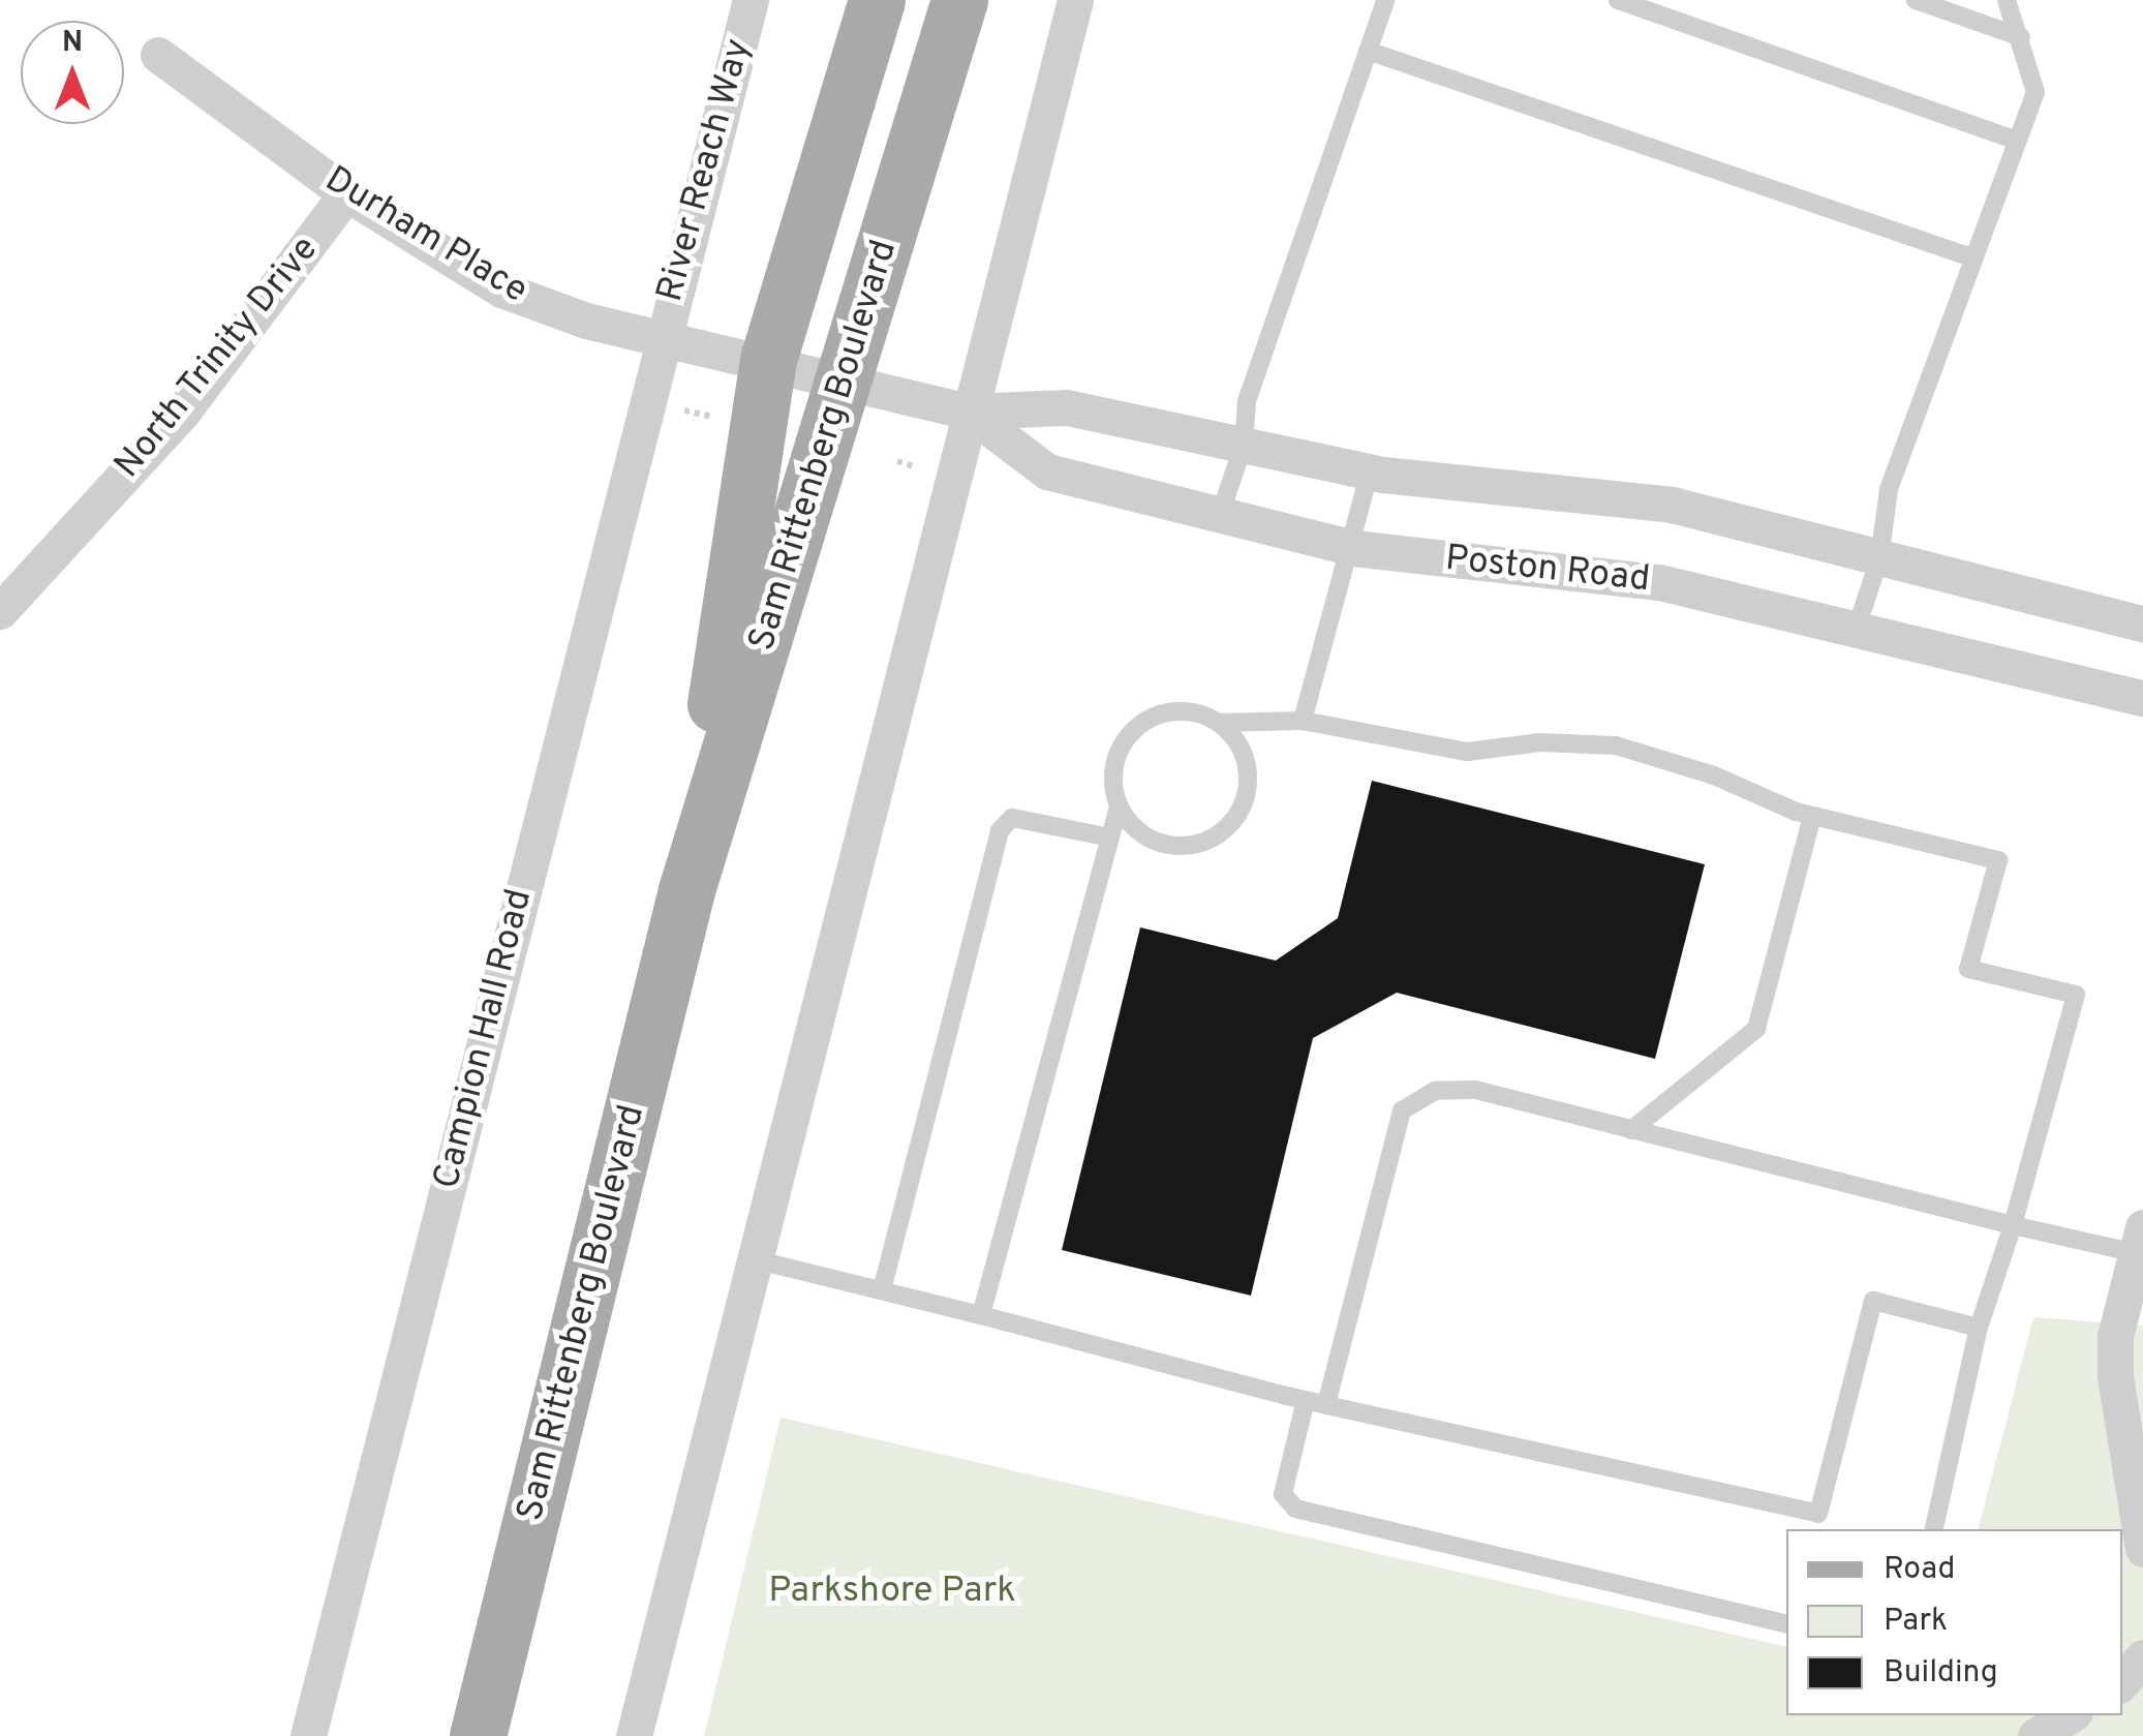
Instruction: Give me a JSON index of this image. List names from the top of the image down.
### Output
{
  "streets": {
    "main road": ["Sam Rittenberg Boulevard"],
    "street": [
      "River Reach Way",
      "Durham Place",
      "North Trinity Drive",
      "Poston Road",
      "Campion Hall Road"
    ]
  },
  "crossings": [
    ["River Reach Way", "Durham Place"],
    ["River Reach Way", "Campion Hall Road"],
    ["Durham Place", "North Trinity Drive"],
    ["Durham Place", "Sam Rittenberg Boulevard"],
    ["Durham Place", "Poston Road"],
    ["Durham Place", "Campion Hall Road"],
    ["Sam Rittenberg Boulevard", "Poston Road"]
  ],
  "parks": ["Parkshore Park"],
  "legend": ["Road", "Park", "Building"],
  "north": "top"
}
